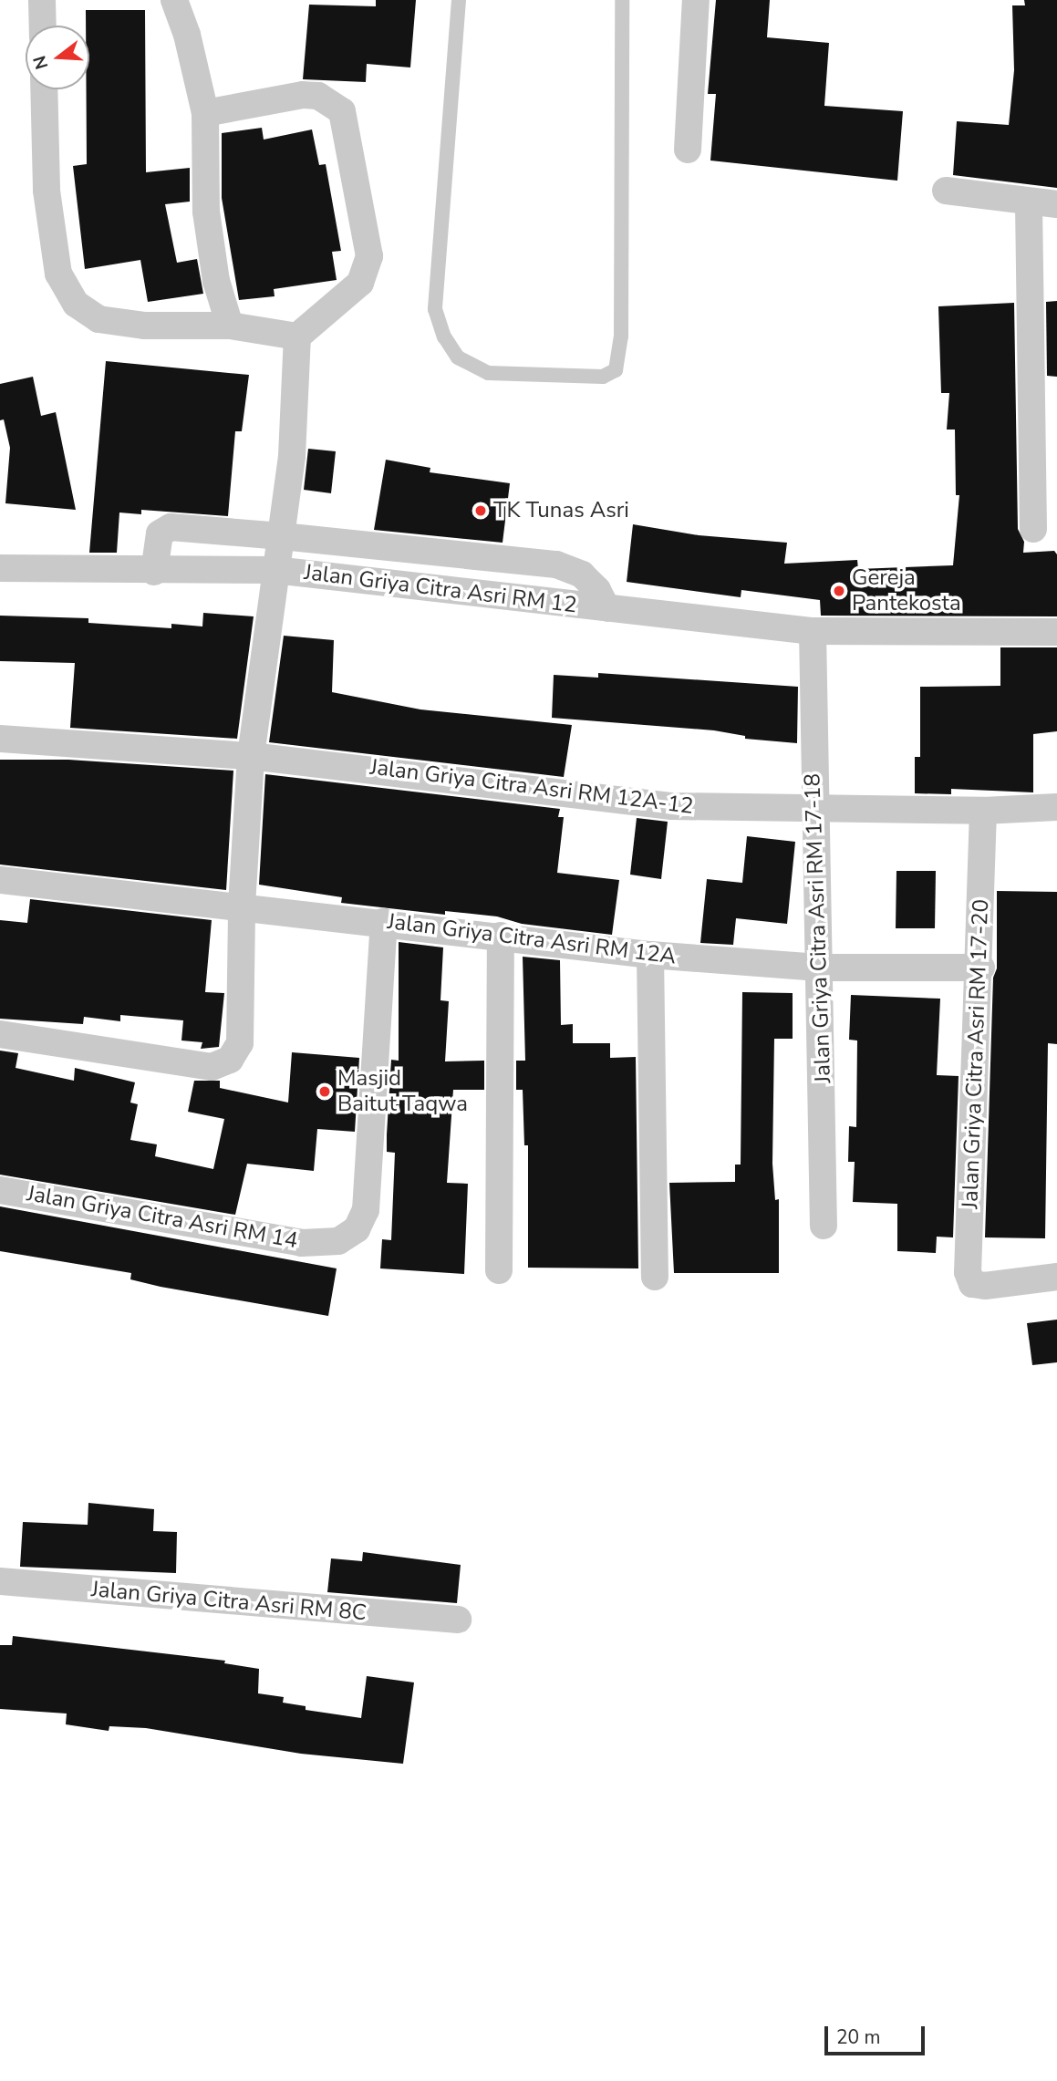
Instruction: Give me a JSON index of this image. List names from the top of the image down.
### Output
{
  "streets": {
    "street": [
      "Jalan Griya Citra Asri RM 12",
      "Jalan Griya Citra Asri RM 12A-12",
      "Jalan Griya Citra Asri RM 17-18",
      "Jalan Griya Citra Asri RM 12A",
      "Jalan Griya Citra Asri RM 17-20",
      "Jalan Griya Citra Asri RM 14",
      "Jalan Griya Citra Asri RM 8C"
    ]
  },
  "crossings": [
    ["Jalan Griya Citra Asri RM 12", "Jalan Griya Citra Asri RM 17-18"],
    ["Jalan Griya Citra Asri RM 12A-12", "Jalan Griya Citra Asri RM 17-18"],
    ["Jalan Griya Citra Asri RM 12A-12", "Jalan Griya Citra Asri RM 17-20"],
    ["Jalan Griya Citra Asri RM 17-18", "Jalan Griya Citra Asri RM 12A"],
    ["Jalan Griya Citra Asri RM 12A", "Jalan Griya Citra Asri RM 17-20"],
    ["Jalan Griya Citra Asri RM 12A", "Jalan Griya Citra Asri RM 14"]
  ],
  "places": ["TK Tunas Asri", "Gereja Pantekosta", "Masjid Baitut Taqwa"],
  "scale_bar": "20 m",
  "north": "left"
}
